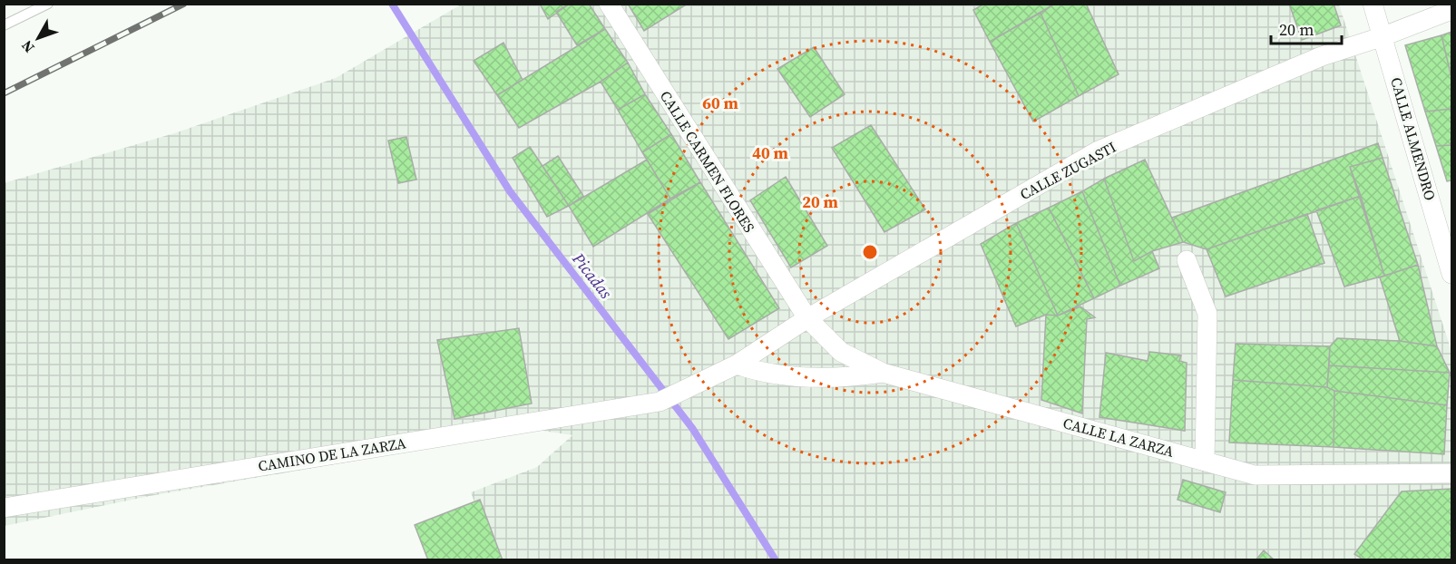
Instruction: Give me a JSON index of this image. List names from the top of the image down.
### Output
{
  "streets": {
    "street": [
      "CALLE ALMENDRO",
      "CALLE CARMEN FLORES",
      "CALLE ZUGASTI",
      "CALLE LA ZARZA",
      "CAMINO DE LA ZARZA"
    ]
  },
  "crossings": [
    ["CALLE ALMENDRO", "CALLE ZUGASTI"],
    ["CALLE CARMEN FLORES", "CALLE ZUGASTI"],
    ["CALLE CARMEN FLORES", "CALLE LA ZARZA"],
    ["CALLE ZUGASTI", "CALLE LA ZARZA"],
    ["CALLE ZUGASTI", "CAMINO DE LA ZARZA"]
  ],
  "water": ["Picadas"],
  "scale_bar": "20 m",
  "north": "bottom left",
  "rings": ["60 m", "40 m", "20 m"]
}
